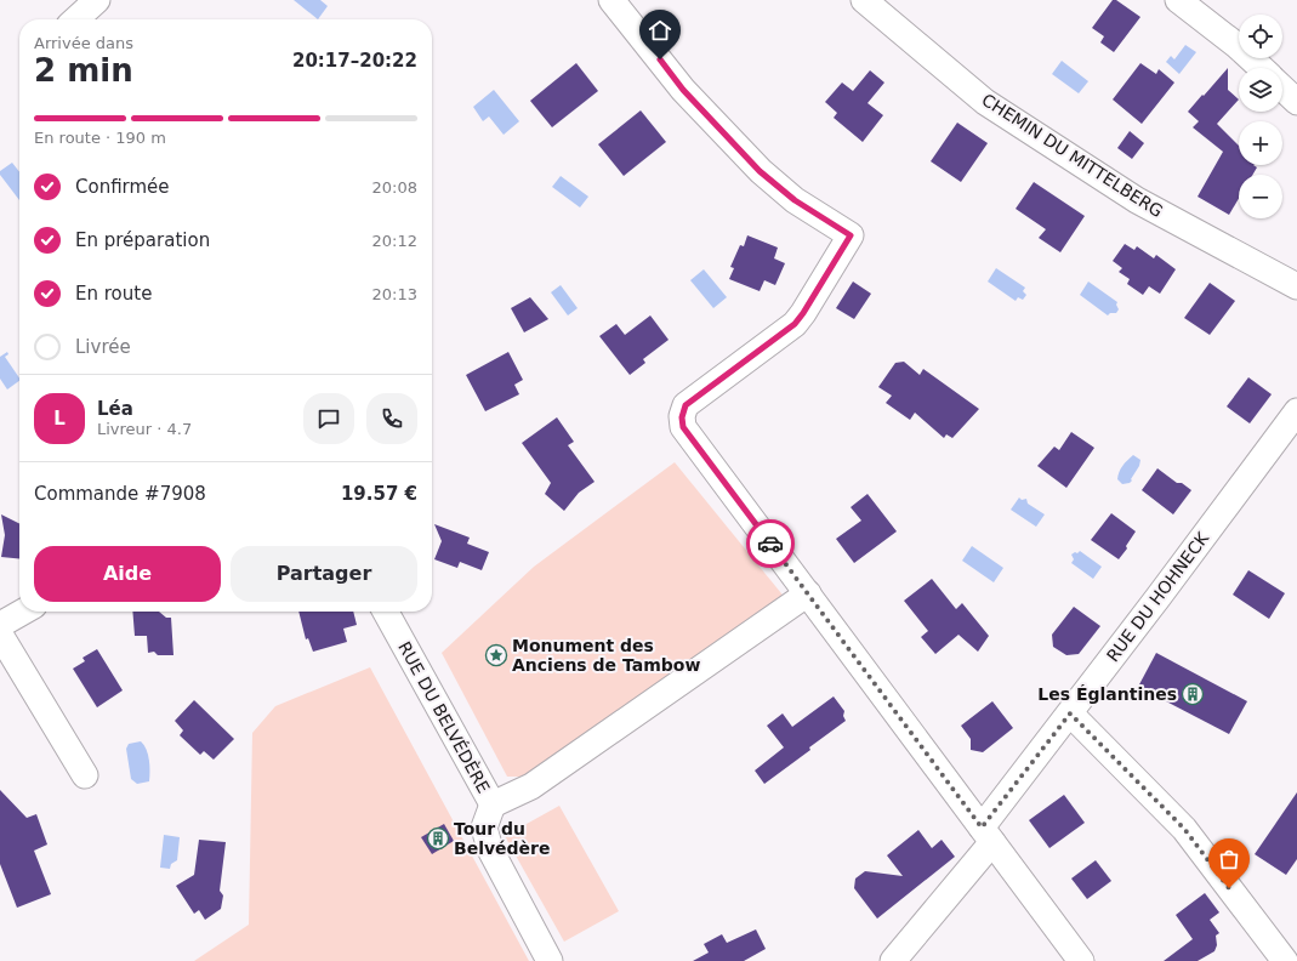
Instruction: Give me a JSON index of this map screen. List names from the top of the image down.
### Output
{
  "streets": {
    "street": ["CHEMIN DU MITTELBERG", "RUE DU HOHNECK", "RUE DU BELVÉDÈRE"]
  },
  "places": {
    "place": ["Monument des Anciens de Tambow"],
    "building": ["Les Églantines", "Tour du Belvédère"]
  },
  "page": {
    "map_buttons": ["+", "−"],
    "heading": ["2 min", "Arrivée dans", "20:17–20:22"],
    "panel": [
      "Léa",
      "Livreur · 4.7",
      "Commande #7908",
      "19.57 €"
    ],
    "bar": "En route · 190 m",
    "list": [
      ["Confirmée", "20:08"],
      ["En préparation", "20:12"],
      ["En route", "20:13"],
      "Livrée"
    ],
    "round": "L",
    "buttons": ["Aide", "Partager"]
  }
}
